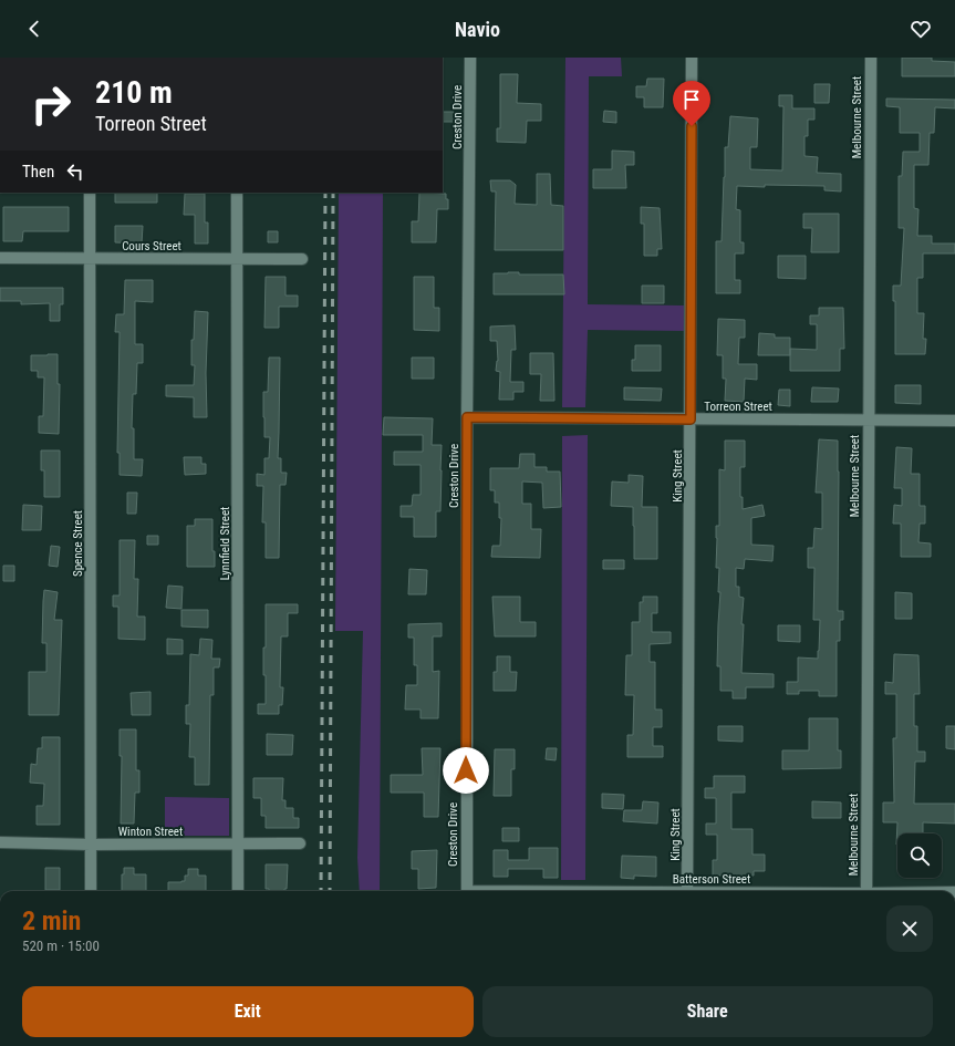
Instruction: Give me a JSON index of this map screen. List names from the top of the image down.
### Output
{
  "streets": {
    "street": [
      "Creston Drive",
      "Melbourne Street",
      "Cours Street",
      "Torreon Street",
      "King Street",
      "Spence Street",
      "Lynnfield Street",
      "Winton Street"
    ]
  },
  "crossings": [
    ["Creston Drive", "Torreon Street"],
    ["Melbourne Street", "Torreon Street"],
    ["Cours Street", "Spence Street"],
    ["Cours Street", "Lynnfield Street"],
    ["Torreon Street", "King Street"],
    ["Spence Street", "Winton Street"],
    ["Lynnfield Street", "Winton Street"]
  ],
  "page": {
    "header": "Navio",
    "turn": ["210 m", "Torreon Street"],
    "then": "Then",
    "heading": ["2 min", "520 m · 15:00"],
    "buttons": ["Exit", "Share"]
  }
}
